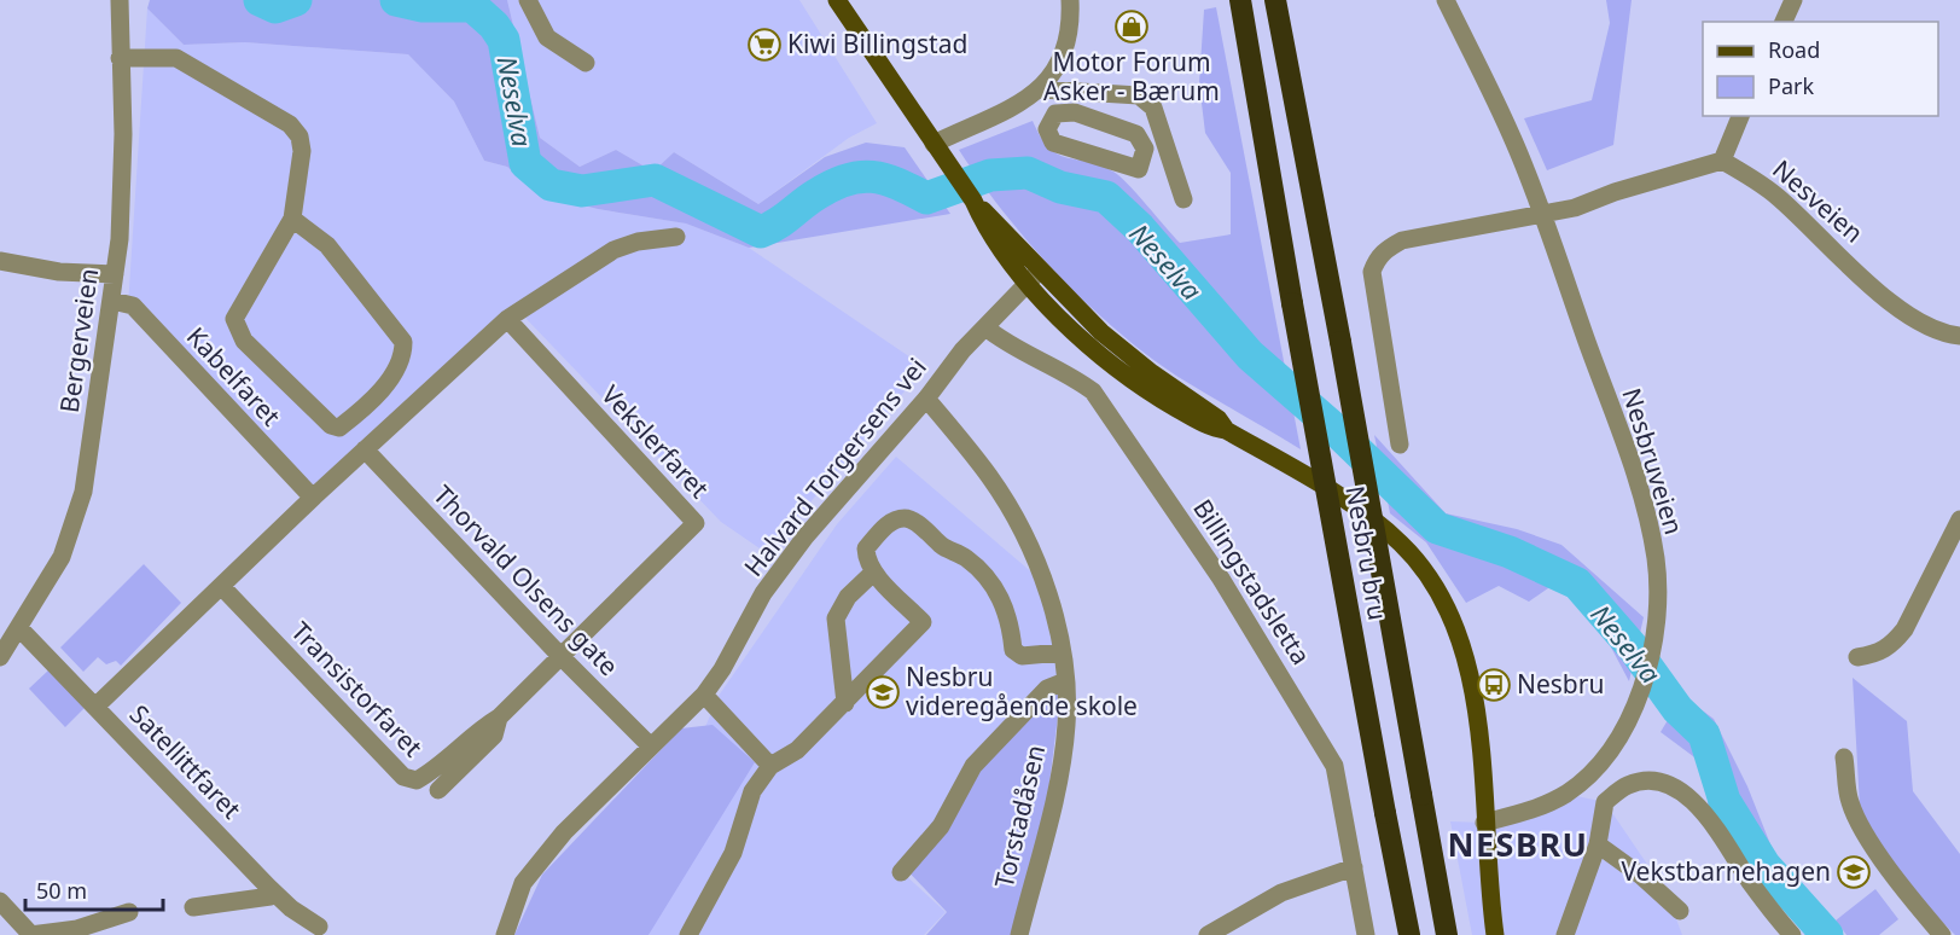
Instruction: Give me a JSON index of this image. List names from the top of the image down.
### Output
{
  "streets": {
    "highway": ["Nesbru bru"],
    "street": [
      "Nesveien",
      "Bergerveien",
      "Kabelfaret",
      "Vekslerfaret",
      "Nesbruveien",
      "Halvard Torgersens vei",
      "Thorvald Olsens gate",
      "Billingstadsletta",
      "Transistorfaret",
      "Satellittfaret",
      "Torstadåsen"
    ]
  },
  "crossings": [
    ["Bergerveien", "Kabelfaret"],
    ["Bergerveien", "Satellittfaret"],
    ["Vekslerfaret", "Thorvald Olsens gate"],
    ["Vekslerfaret", "Transistorfaret"],
    ["Halvard Torgersens vei", "Thorvald Olsens gate"],
    ["Halvard Torgersens vei", "Billingstadsletta"],
    ["Halvard Torgersens vei", "Torstadåsen"],
    ["Thorvald Olsens gate", "Transistorfaret"]
  ],
  "districts": ["NESBRU"],
  "water": ["Neselva"],
  "places": {
    "shop": ["Motor Forum Asker - Bærum"],
    "supermarket": ["Kiwi Billingstad"],
    "bus stop": ["Nesbru"],
    "school or university": ["Nesbru videregående skole", "Vekstbarnehagen"]
  },
  "legend": ["Road", "Park"],
  "scale_bar": "50 m"
}
